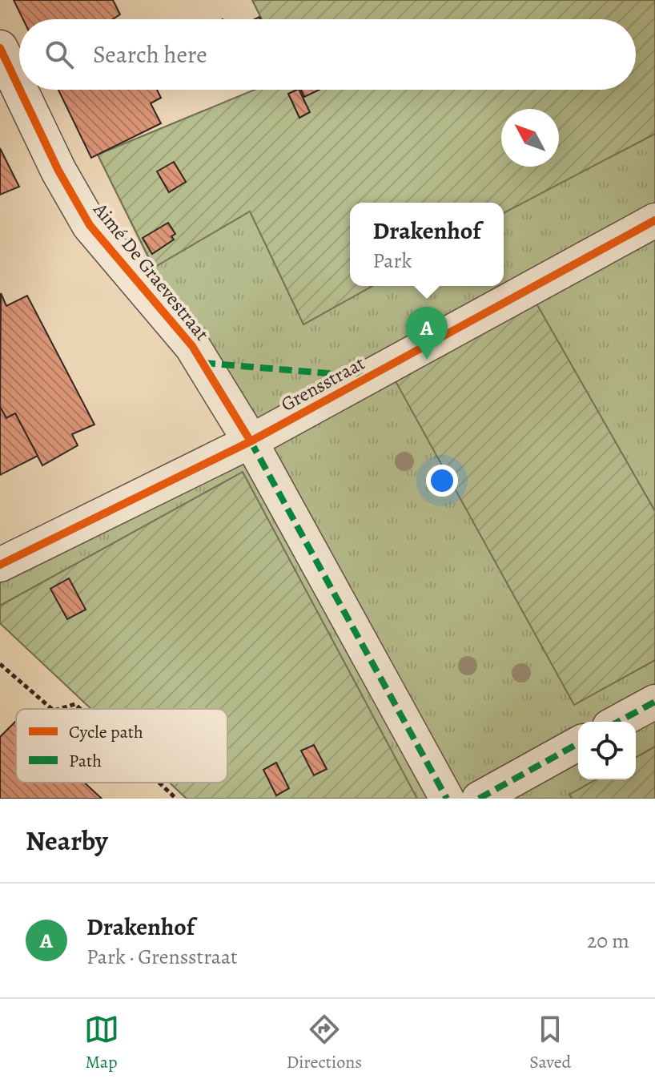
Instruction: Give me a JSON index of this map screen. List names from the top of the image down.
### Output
{
  "streets": {
    "street": ["Aimé De Graevestraat", "Grensstraat"]
  },
  "crossings": [
    ["Aimé De Graevestraat", "Grensstraat"]
  ],
  "legend": ["Cycle path", "Path"],
  "north": "top left",
  "page": {
    "search": "Search here",
    "popup": ["Drakenhof", "Park"],
    "pins": "A",
    "heading": "Nearby",
    "list": [
      {
        "mark": "A",
        "name": "Drakenhof",
        "note": "Park · Grensstraat",
        "value": "20 m"
      }
    ],
    "nav": ["Map", "Directions", "Saved"]
  }
}
